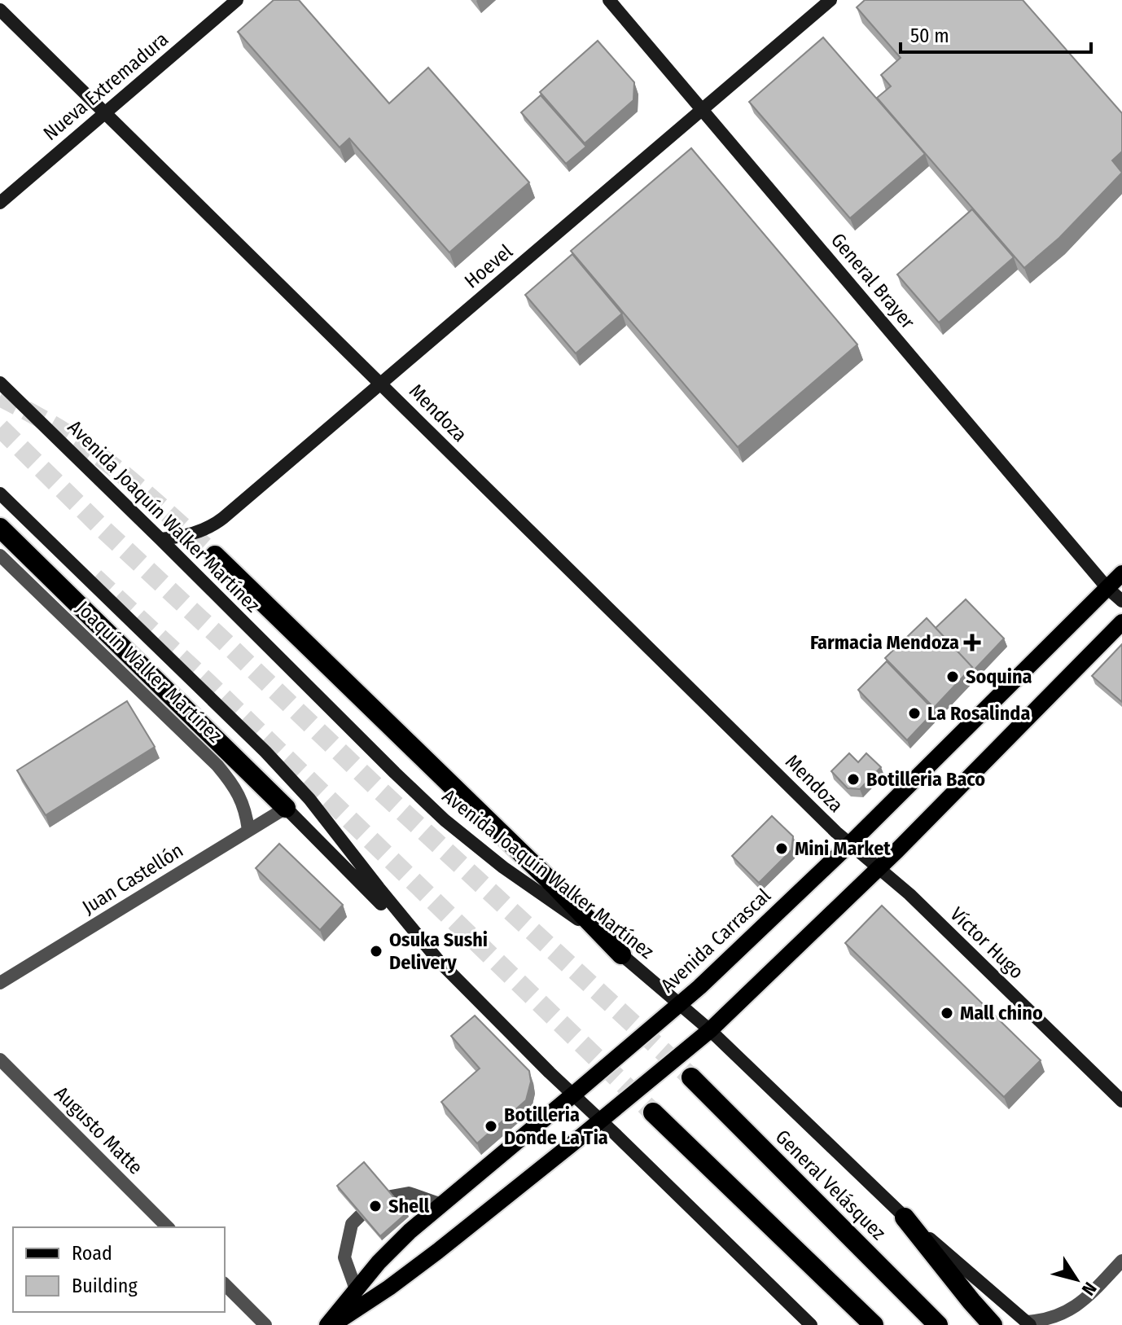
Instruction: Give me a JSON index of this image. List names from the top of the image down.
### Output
{
  "streets": {
    "highway": ["General Velásquez"],
    "main road": ["Avenida Carrascal"],
    "street": [
      "Nueva Extremadura",
      "Hoevel",
      "General Brayer",
      "Mendoza",
      "Avenida Joaquín Walker Martínez",
      "Joaquín Walker Martínez",
      "Juan Castellón",
      "Víctor Hugo",
      "Augusto Matte"
    ]
  },
  "crossings": [
    ["Nueva Extremadura", "Mendoza"],
    ["Hoevel", "General Brayer"],
    ["Hoevel", "Mendoza"],
    ["Hoevel", "Avenida Joaquín Walker Martínez"],
    ["General Brayer", "Avenida Carrascal"],
    ["Mendoza", "Avenida Carrascal"],
    ["Mendoza", "Víctor Hugo"],
    ["Avenida Joaquín Walker Martínez", "Avenida Carrascal"],
    ["Joaquín Walker Martínez", "Juan Castellón"],
    ["Avenida Carrascal", "Víctor Hugo"]
  ],
  "places": {
    "health": ["Farmacia Mendoza"],
    "other": [
      "Soquina",
      "La Rosalinda",
      "Botilleria Baco",
      "Mini Market",
      "Osuka Sushi Delivery",
      "Mall chino",
      "Botilleria Donde La Tia",
      "Shell"
    ]
  },
  "legend": ["Road", "Building"],
  "scale_bar": "50 m",
  "north": "bottom right"
}
